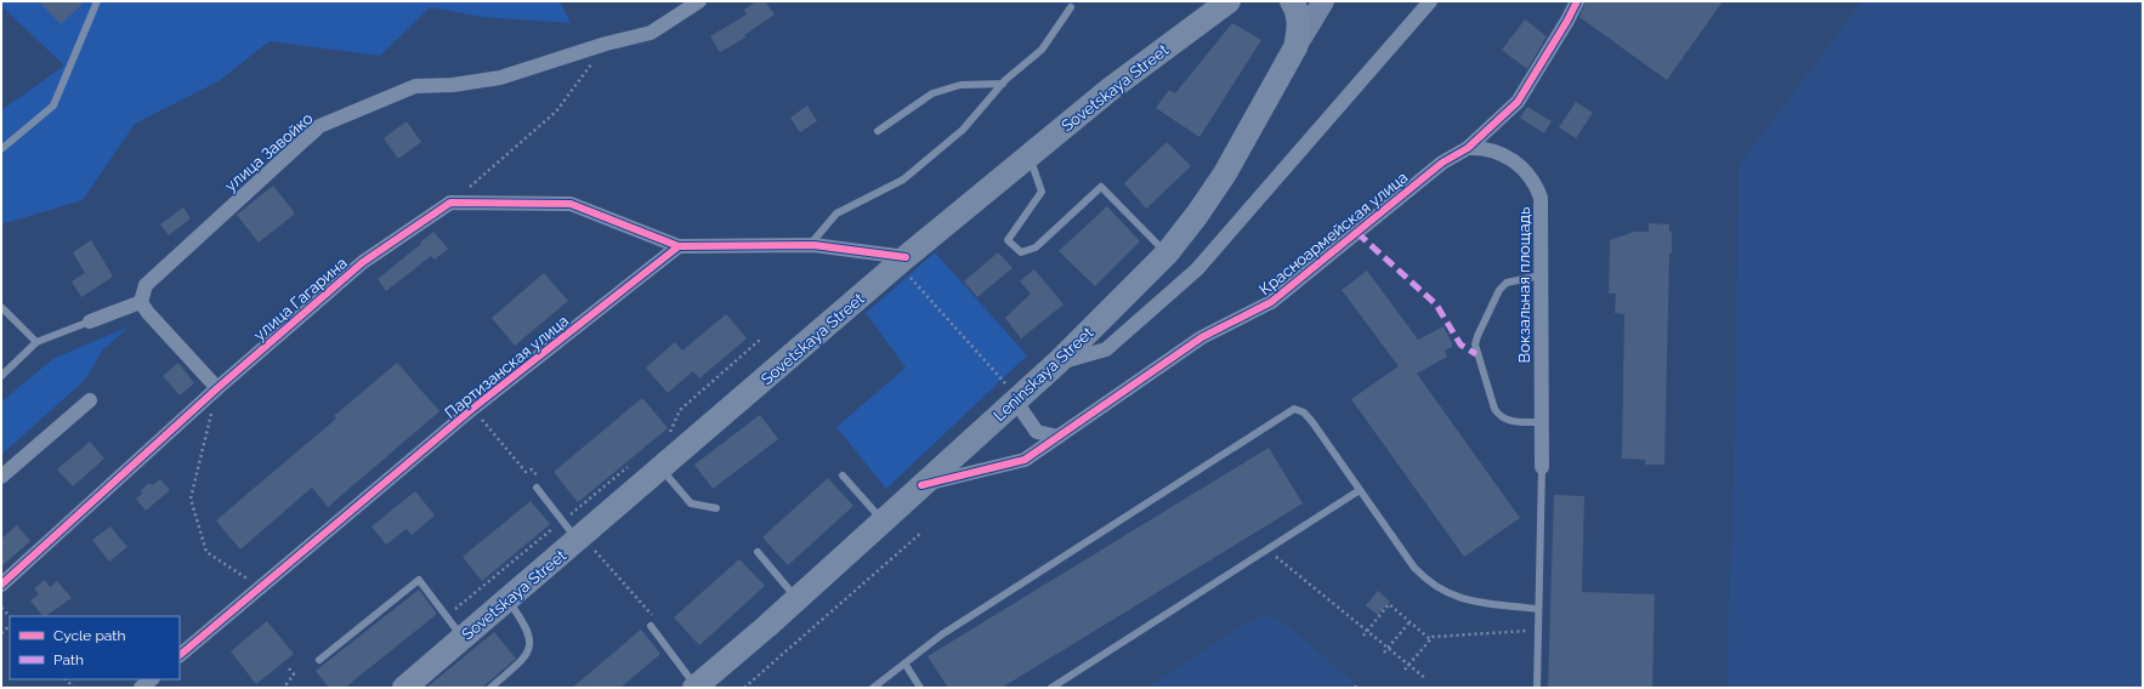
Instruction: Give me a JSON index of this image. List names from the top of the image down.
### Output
{
  "streets": {
    "main road": ["Sovetskaya Street", "Leninskaya Street"],
    "street": [
      "улица Завойко",
      "Красноармейская улица",
      "Вокзальная площадь",
      "улица Гагарина",
      "Партизанская улица"
    ]
  },
  "crossings": [
    ["Красноармейская улица", "Вокзальная площадь"],
    ["Красноармейская улица", "Leninskaya Street"]
  ],
  "legend": ["Cycle path", "Path"]
}
